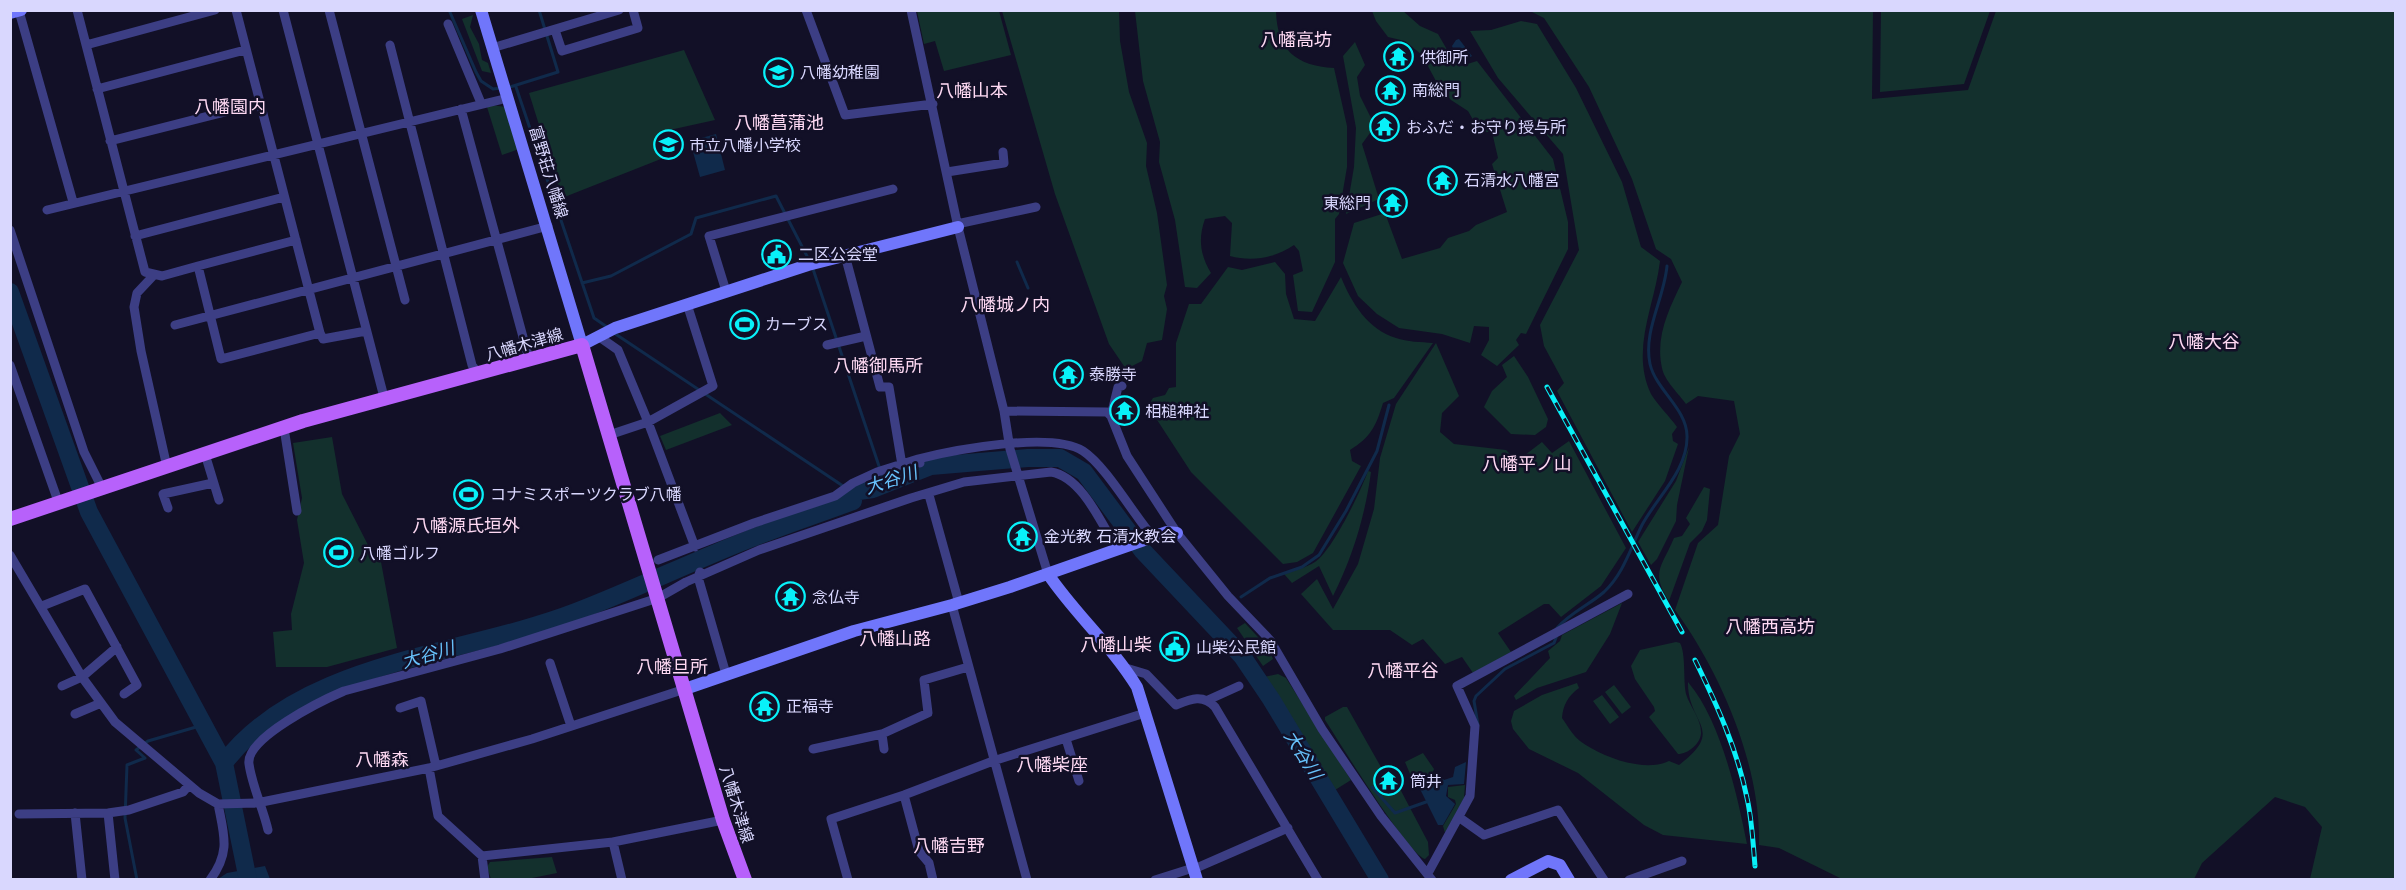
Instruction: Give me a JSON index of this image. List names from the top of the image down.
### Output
{
  "streets": {
    "main road": ["八幡木津線"],
    "street": ["富野荘八幡線"]
  },
  "crossings": [
    ["富野荘八幡線", "八幡木津線"]
  ],
  "districts": [
    "八幡高坊",
    "八幡山本",
    "八幡園内",
    "八幡菖蒲池",
    "八幡城ノ内",
    "八幡大谷",
    "八幡御馬所",
    "八幡平ノ山",
    "八幡源氏垣外",
    "八幡西高坊",
    "八幡山路",
    "八幡山柴",
    "八幡旦所",
    "八幡平谷",
    "八幡森",
    "八幡柴座",
    "八幡吉野"
  ],
  "water": ["大谷川"],
  "places": {
    "temple": [
      "供御所",
      "南総門",
      "おふだ・お守り授与所",
      "石清水八幡宮",
      "東総門",
      "泰勝寺",
      "相槌神社",
      "金光教 石清水教会",
      "念仏寺",
      "正福寺",
      "筒井"
    ],
    "school or university": ["八幡幼稚園", "市立八幡小学校"],
    "public building": ["二区公会堂", "山柴公民館"],
    "sports": ["カーブス", "コナミスポーツクラブ八幡", "八幡ゴルフ"]
  }
}
